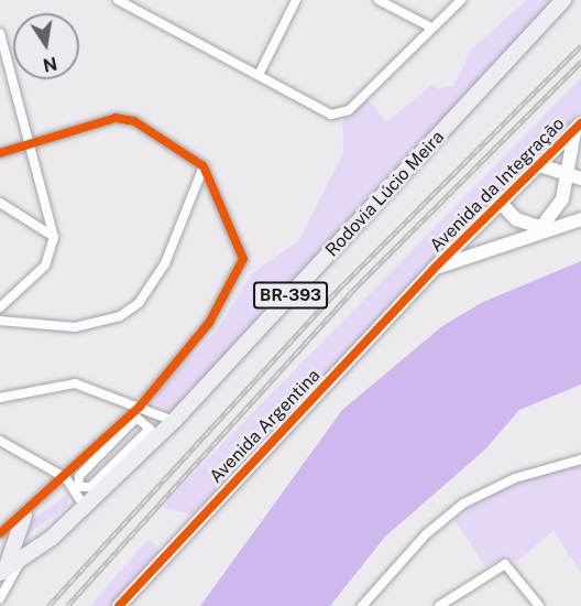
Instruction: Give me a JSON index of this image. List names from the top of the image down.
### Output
{
  "streets": {
    "main road": ["Rodovia Lúcio Meira", "BR-393"],
    "street": ["Avenida da Integração", "Avenida Argentina"]
  },
  "crossings": [
    ["Avenida da Integração", "Avenida Argentina"]
  ],
  "north": "bottom"
}
